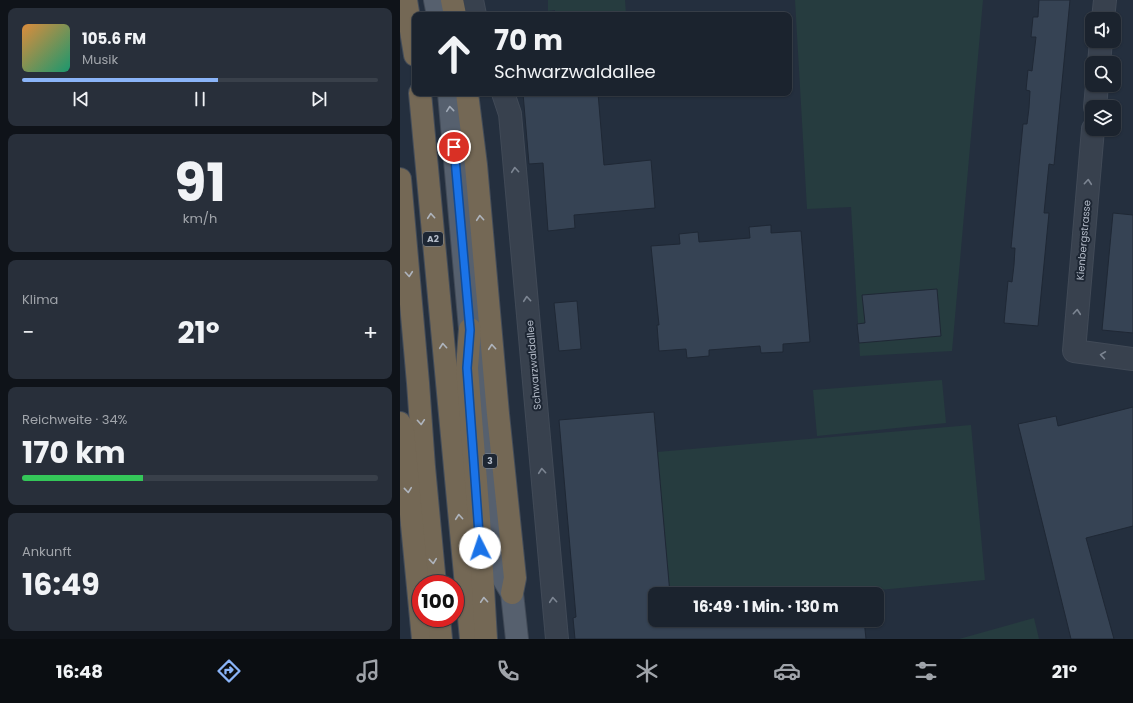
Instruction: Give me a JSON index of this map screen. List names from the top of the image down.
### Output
{
  "streets": {
    "highway": ["A2", "3"],
    "street": ["Kienbergstrasse", "Schwarzwaldallee"]
  },
  "one_way": ["Kienbergstrasse", "Schwarzwaldallee"],
  "page": {
    "turn": ["70 m", "Schwarzwaldallee"],
    "song": ["105.6 FM", "Musik"],
    "tile": [
      ["91", "km/h"],
      "Klima",
      ["Reichweite · 34%", "170 km"],
      ["Ankunft", "16:49"]
    ],
    "heat": ["−", "21°", "+"],
    "limit": "100",
    "trip": "16:49 · 1 Min. · 130 m",
    "tabs": ["16:48", "21°"]
  }
}
